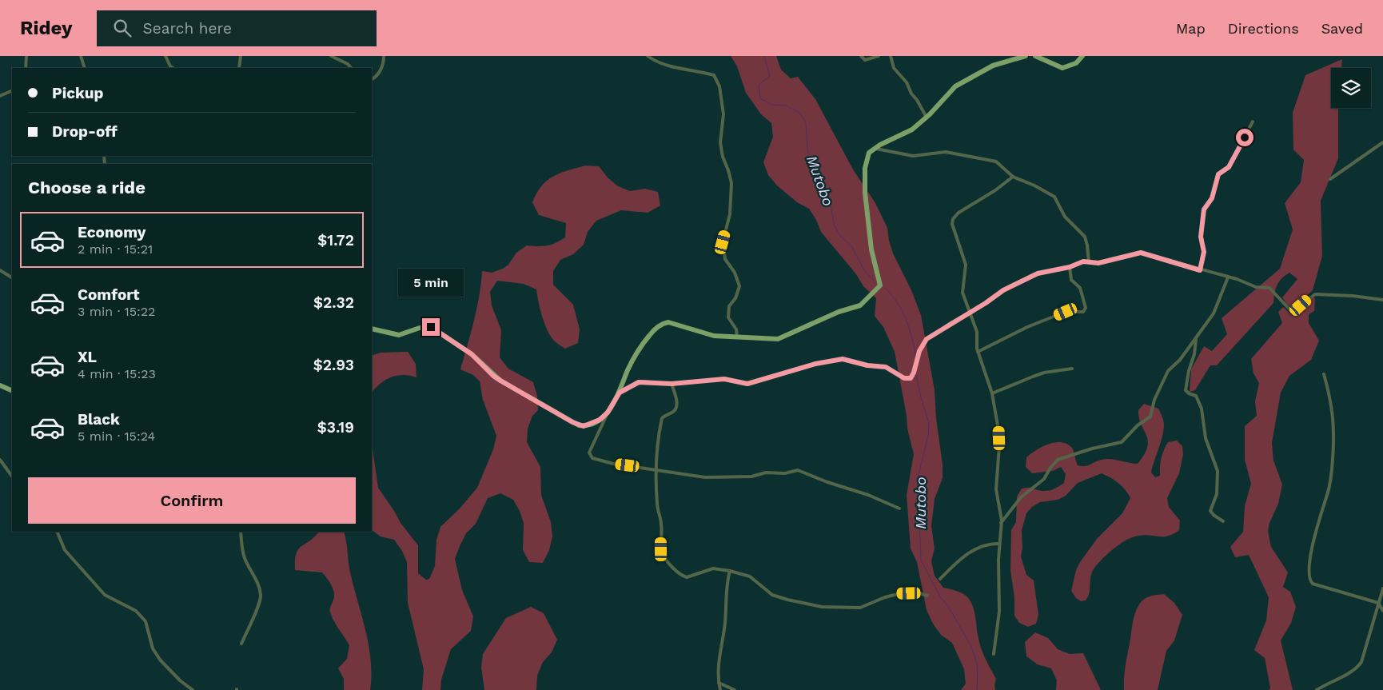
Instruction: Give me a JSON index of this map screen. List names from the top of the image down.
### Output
{
  "water": ["Mutobo"],
  "page": {
    "header": "Ridey",
    "search": "Search here",
    "nav": ["Map", "Directions", "Saved"],
    "banner": ["Pickup", "Drop-off"],
    "heading": "Choose a ride",
    "list": [
      {
        "name": "Economy",
        "note": "2 min · 15:21",
        "value": "$1.72"
      },
      {
        "name": "Comfort",
        "note": "3 min · 15:22",
        "value": "$2.32"
      },
      {
        "name": "XL",
        "note": "4 min · 15:23",
        "value": "$2.93"
      },
      {
        "name": "Black",
        "note": "5 min · 15:24",
        "value": "$3.19"
      }
    ],
    "bubble": "5 min",
    "buttons": "Confirm"
  }
}
